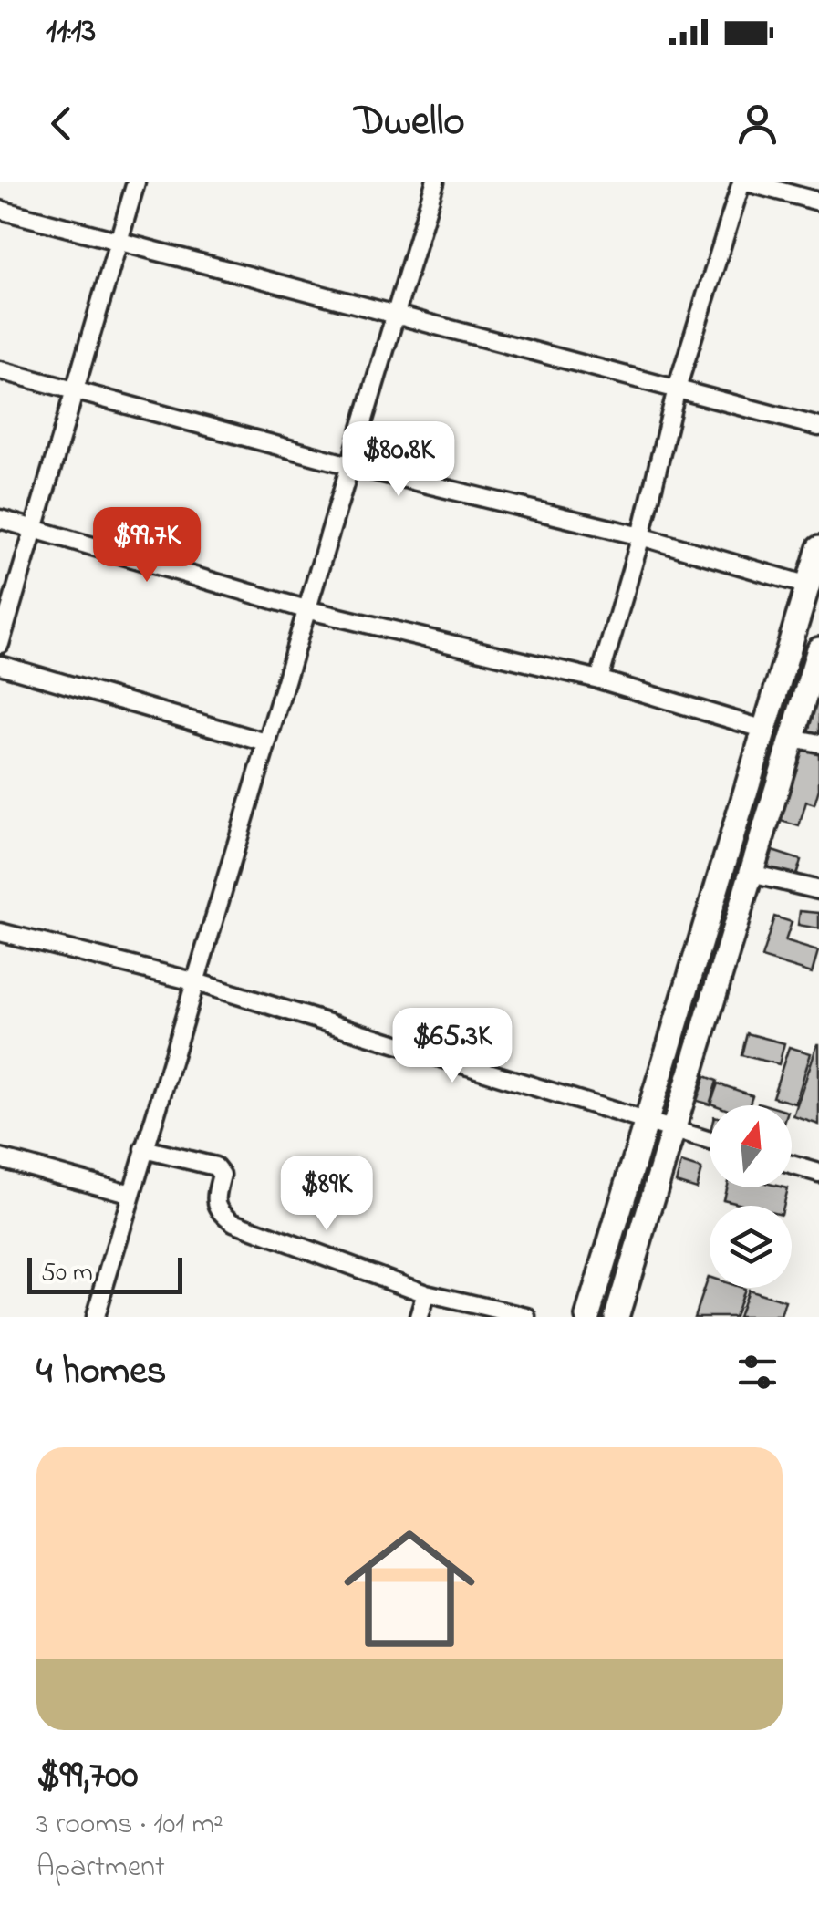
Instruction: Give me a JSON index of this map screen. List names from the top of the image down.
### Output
{
  "scale_bar": "50 m",
  "north": "top",
  "page": {
    "status": "11:13",
    "header": "Dwello",
    "price": [
      "$80.8K",
      "$99.7K",
      "$65.3K",
      "$89K"
    ],
    "scale": "50 m",
    "heading": "4 homes",
    "list": [
      {
        "name": "$99,700",
        "note": "3 rooms · 101 m² · Apartment"
      }
    ]
  }
}
